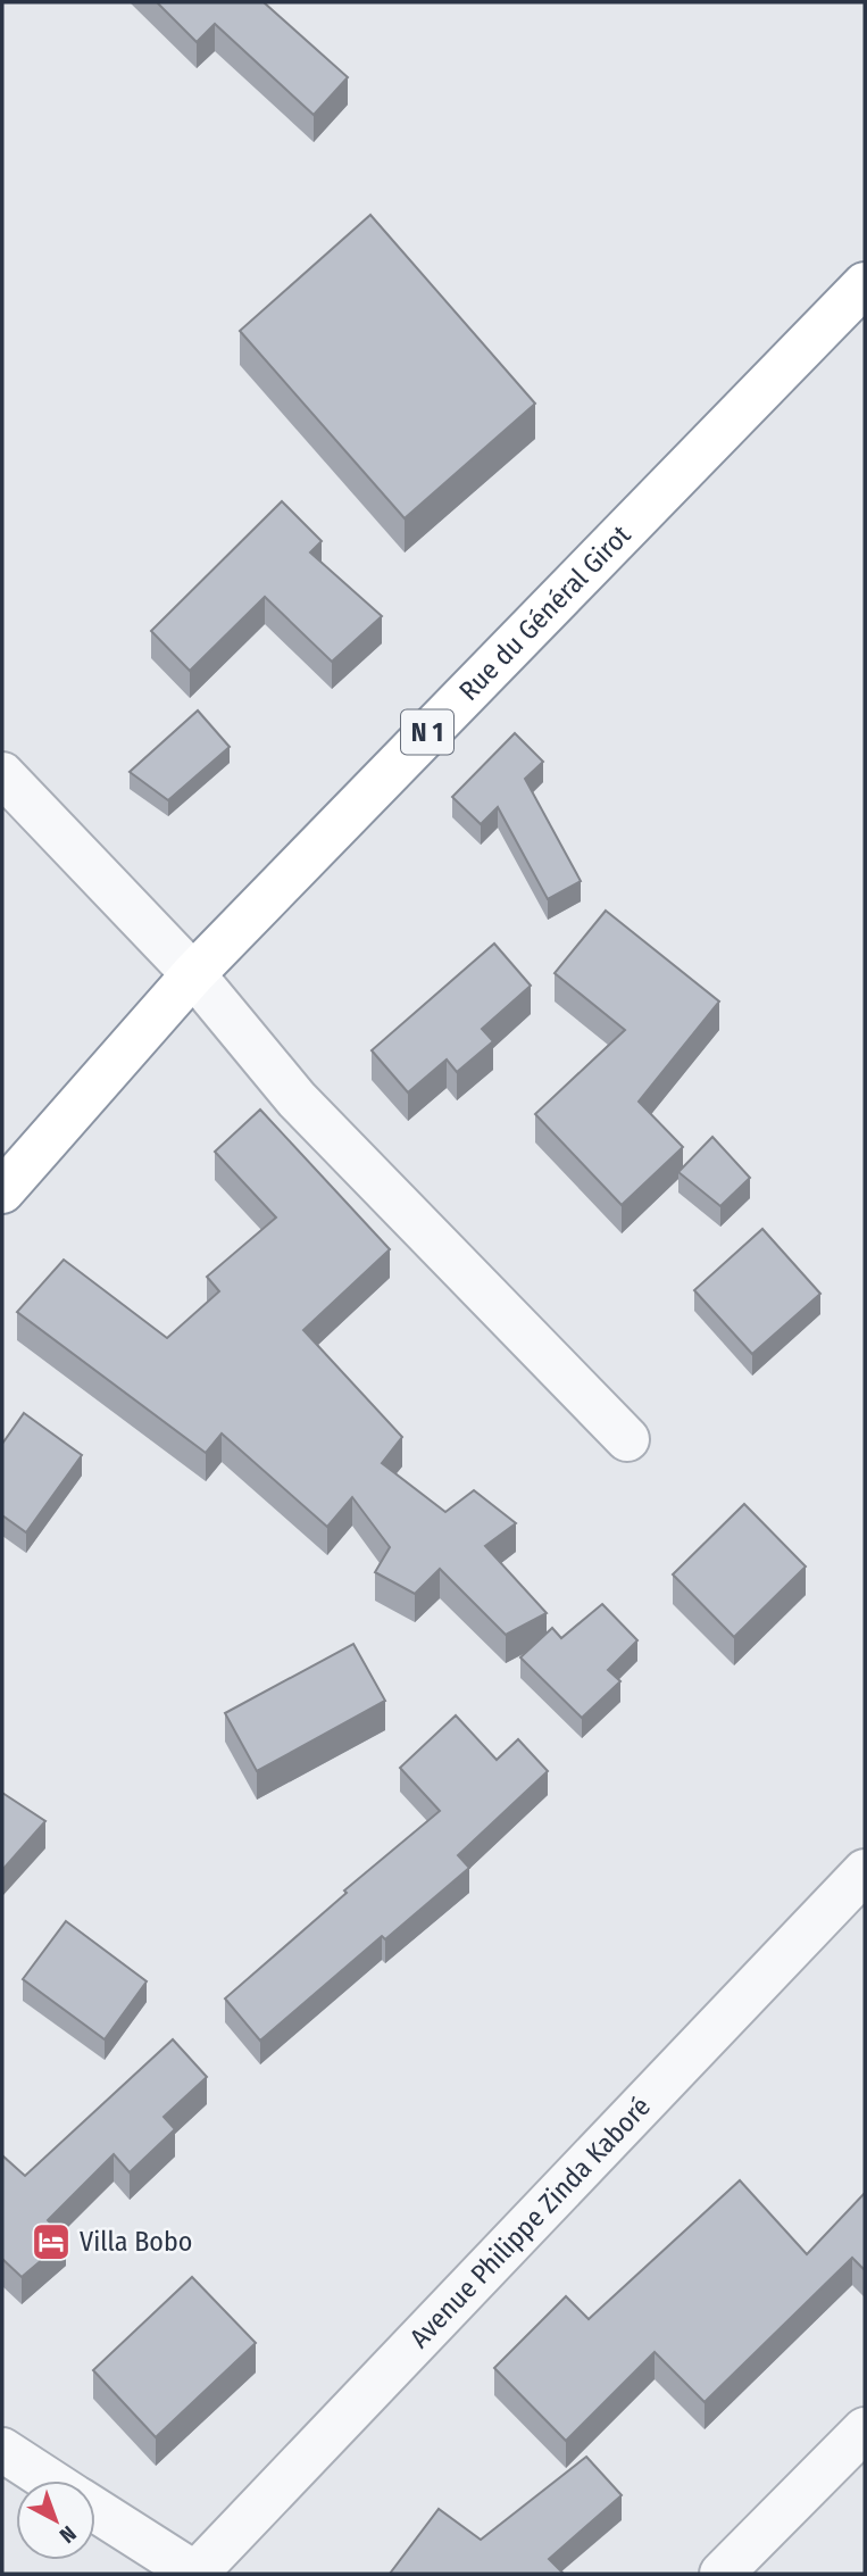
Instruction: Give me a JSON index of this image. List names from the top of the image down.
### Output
{
  "streets": {
    "highway": ["Rue du Général Girot", "N 1"],
    "street": ["Avenue Philippe Zinda Kaboré"]
  },
  "places": {
    "hotel": ["Villa Bobo"]
  },
  "north": "bottom right"
}
